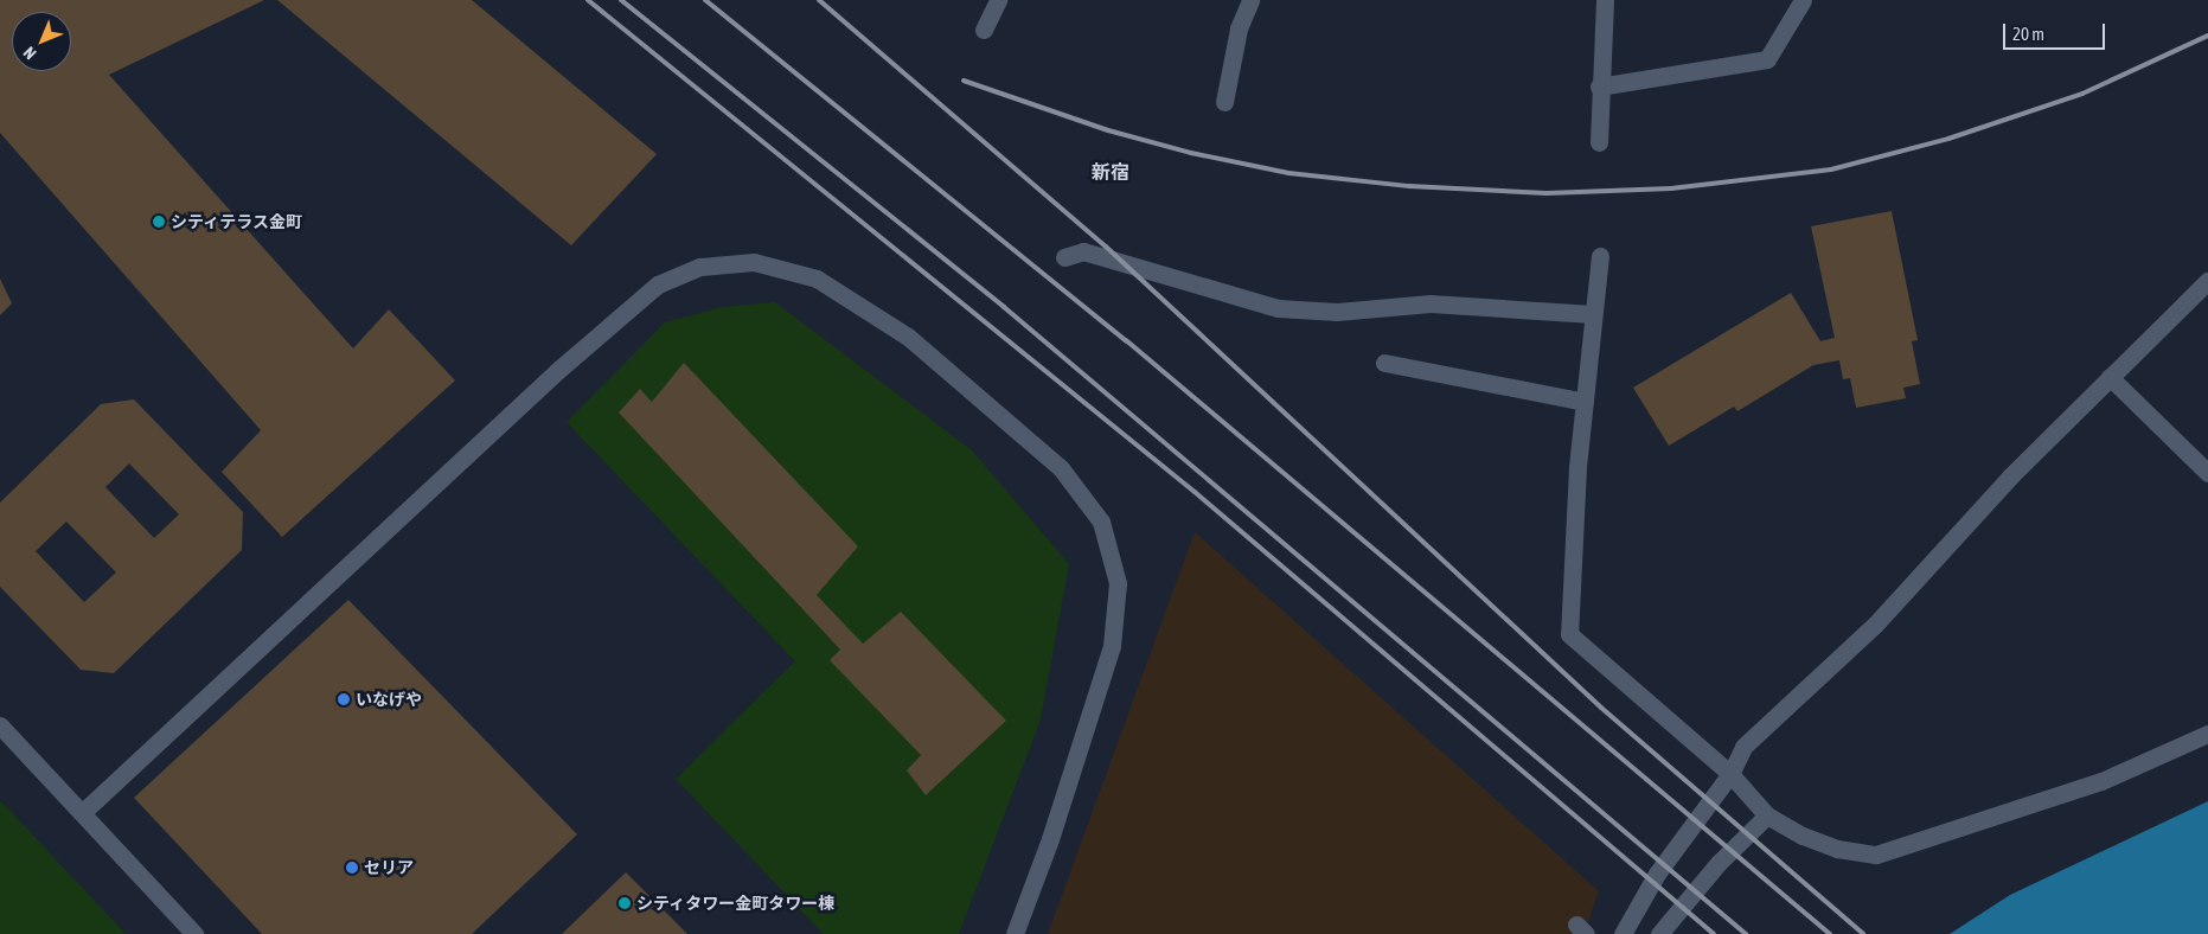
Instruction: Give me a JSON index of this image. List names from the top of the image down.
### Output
{
  "districts": ["新宿"],
  "places": [
    "シティテラス金町",
    "いなげや",
    "セリア",
    "シティタワー金町タワー棟"
  ],
  "scale_bar": "20 m",
  "north": "bottom left"
}
